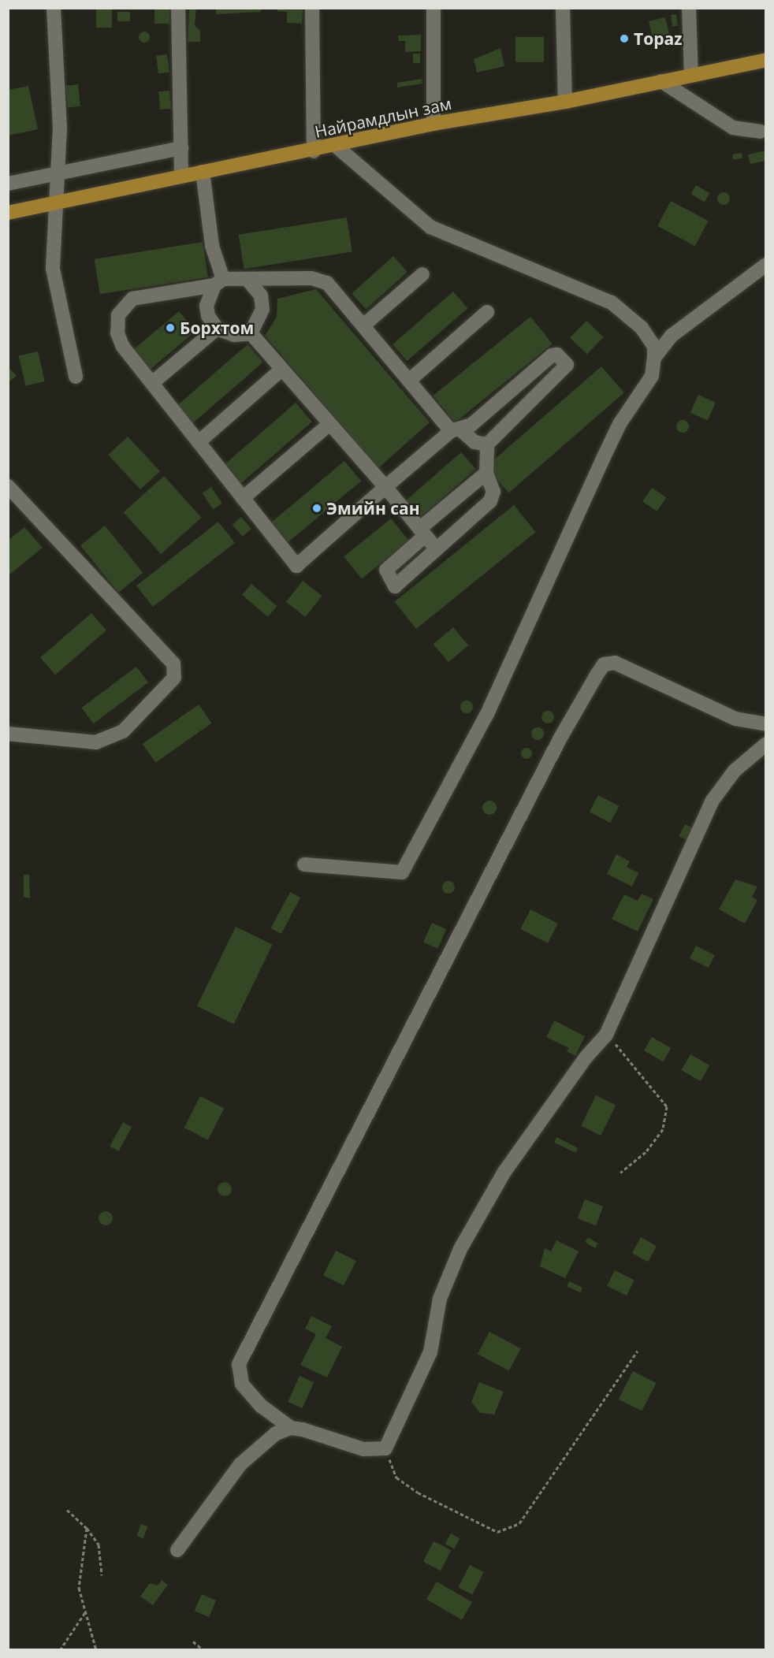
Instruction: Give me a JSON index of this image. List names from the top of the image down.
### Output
{
  "streets": {
    "main road": ["Найрамдлын зам"]
  },
  "places": ["Topaz", "Борхтом", "Эмийн сан"]
}
